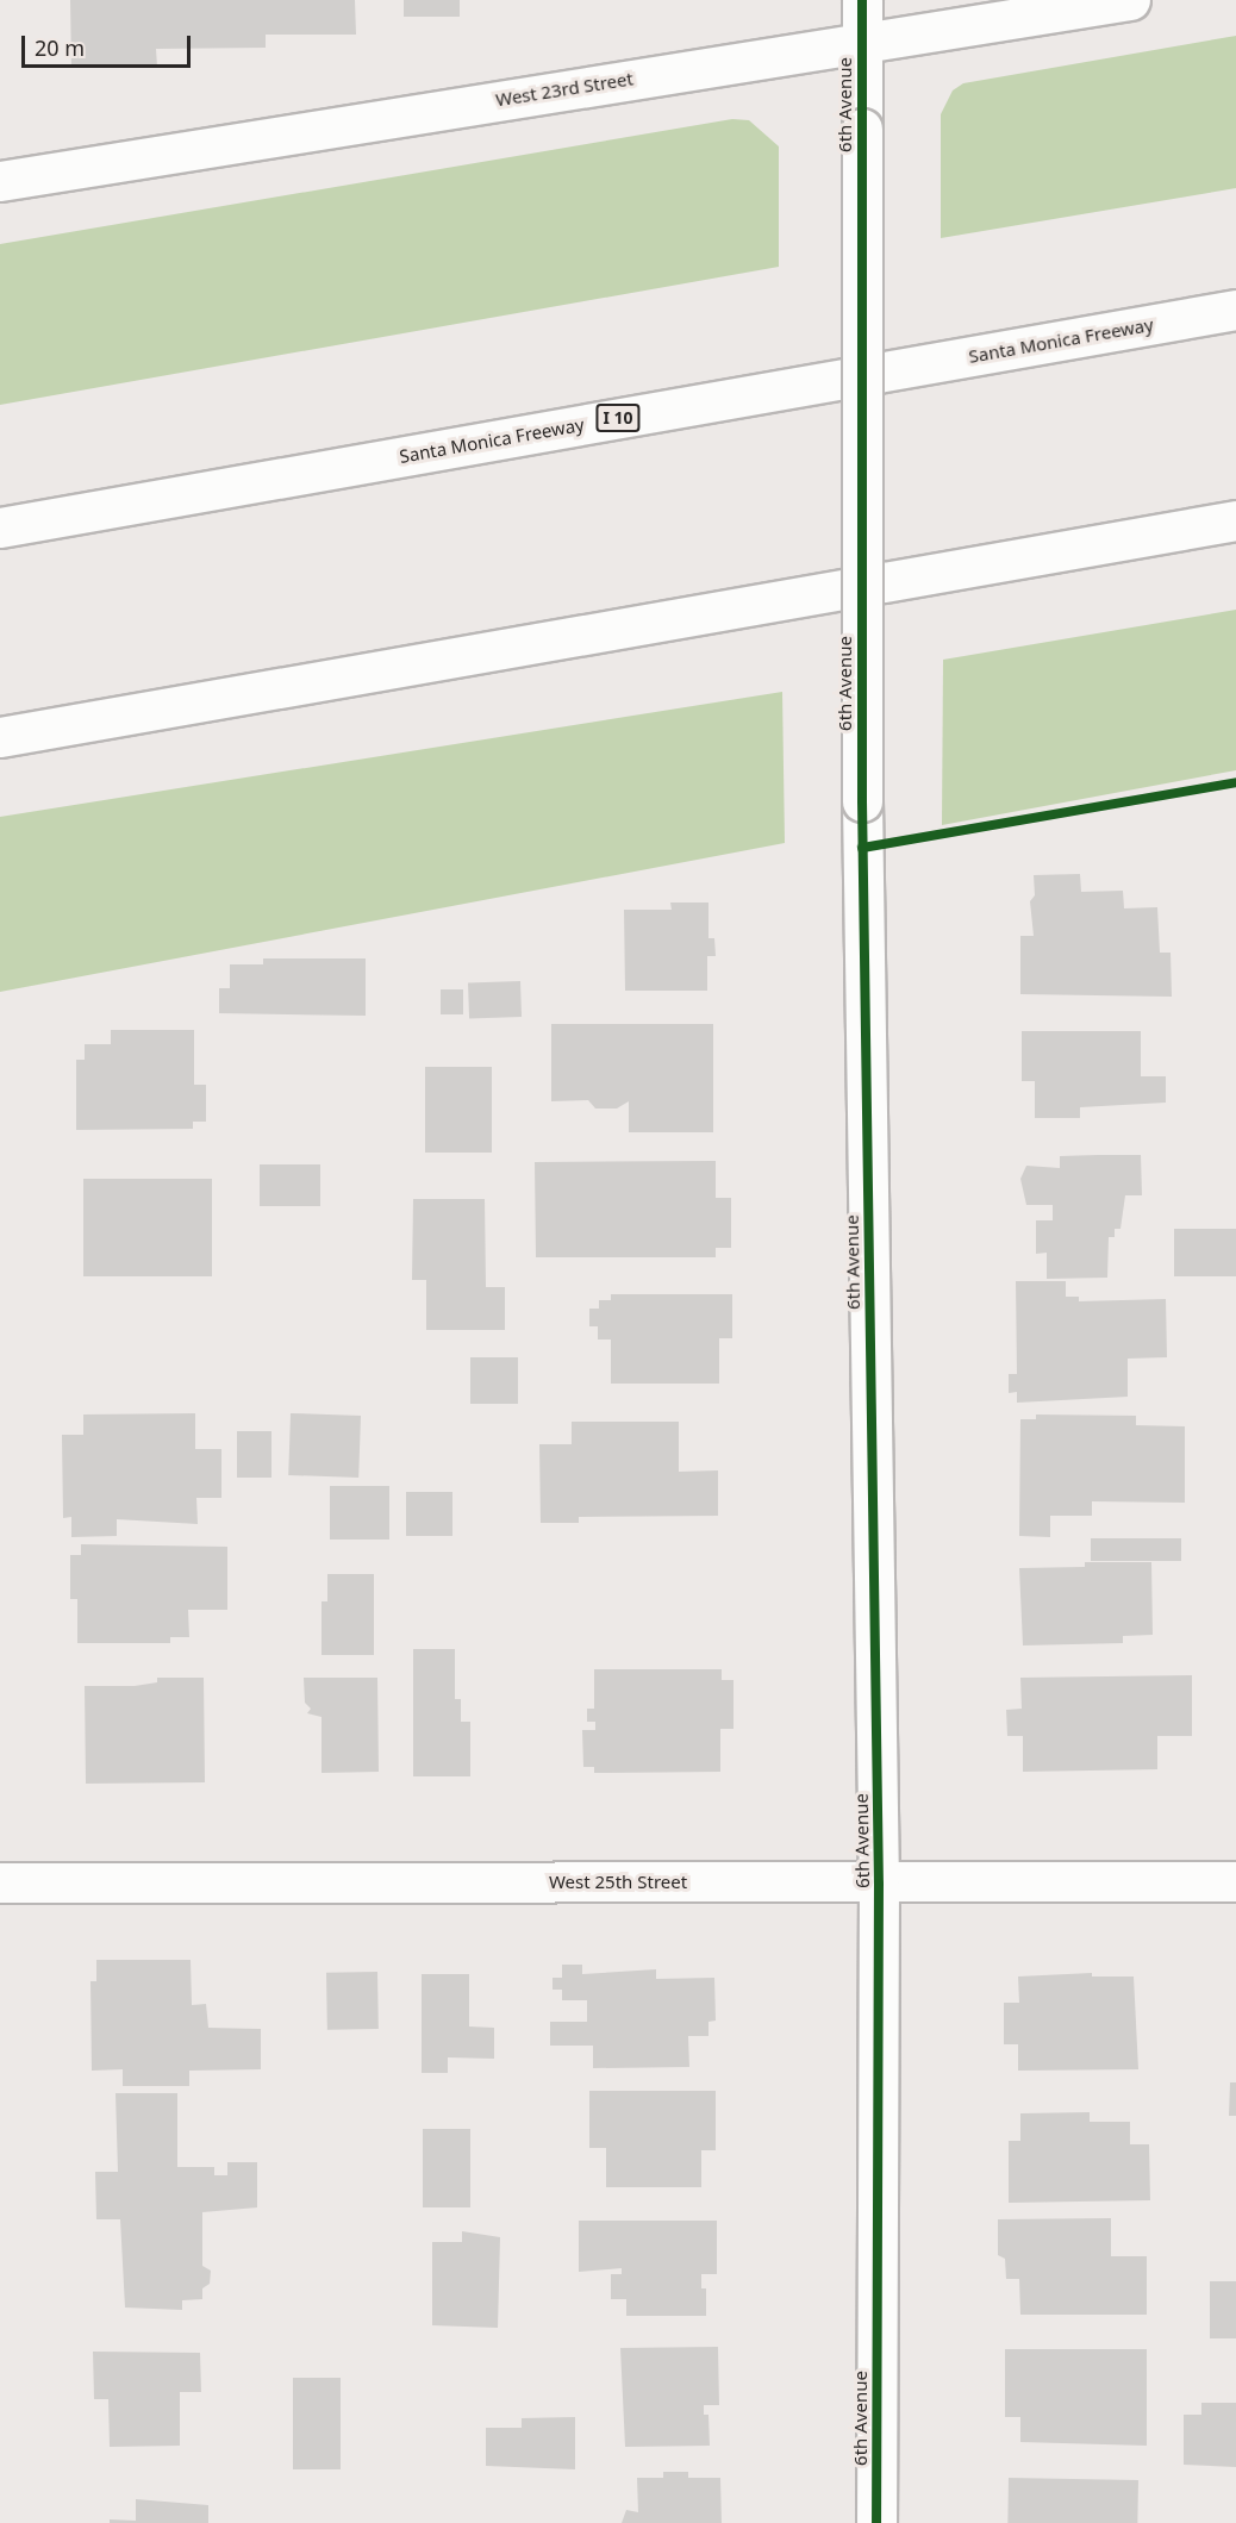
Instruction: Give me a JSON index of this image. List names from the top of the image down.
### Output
{
  "streets": {
    "main road": [
      "West 23rd Street",
      "6th Avenue",
      "Santa Monica Freeway",
      "I 10",
      "West 25th Street"
    ]
  },
  "crossings": [
    ["West 23rd Street", "6th Avenue"],
    ["6th Avenue", "West 25th Street"]
  ],
  "scale_bar": "20 m"
}
